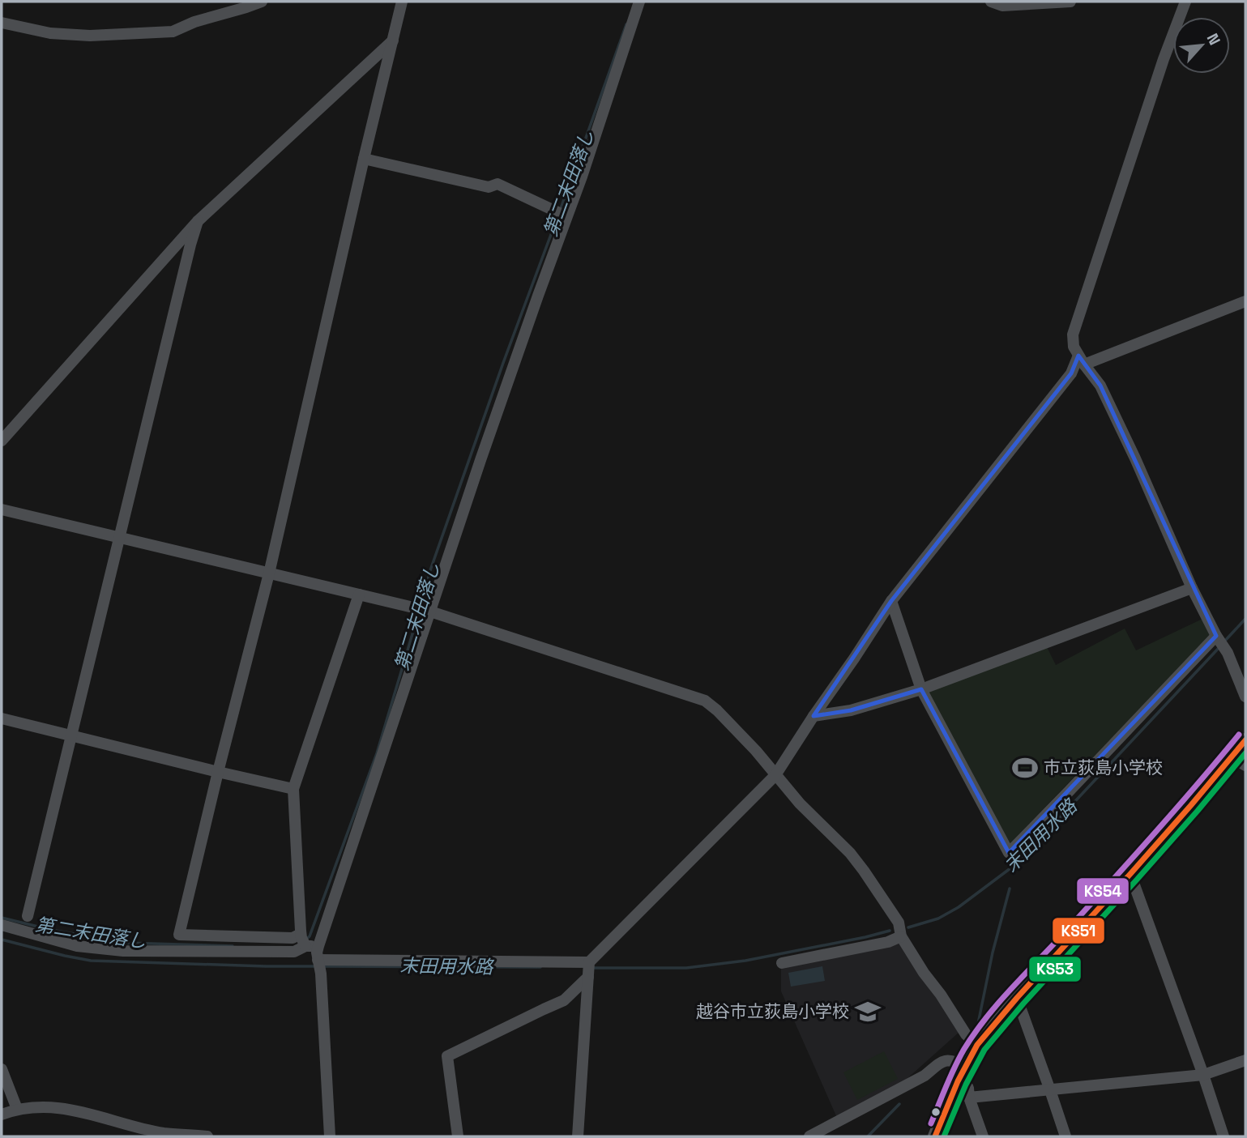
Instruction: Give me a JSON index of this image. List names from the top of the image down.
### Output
{
  "water": ["第二末田落し", "末田用水路"],
  "places": {
    "sports": ["市立荻島小学校"],
    "school or university": ["越谷市立荻島小学校"]
  },
  "lines": ["transit line KS54", "transit line KS51", "transit line KS53"],
  "north": "top right"
}
